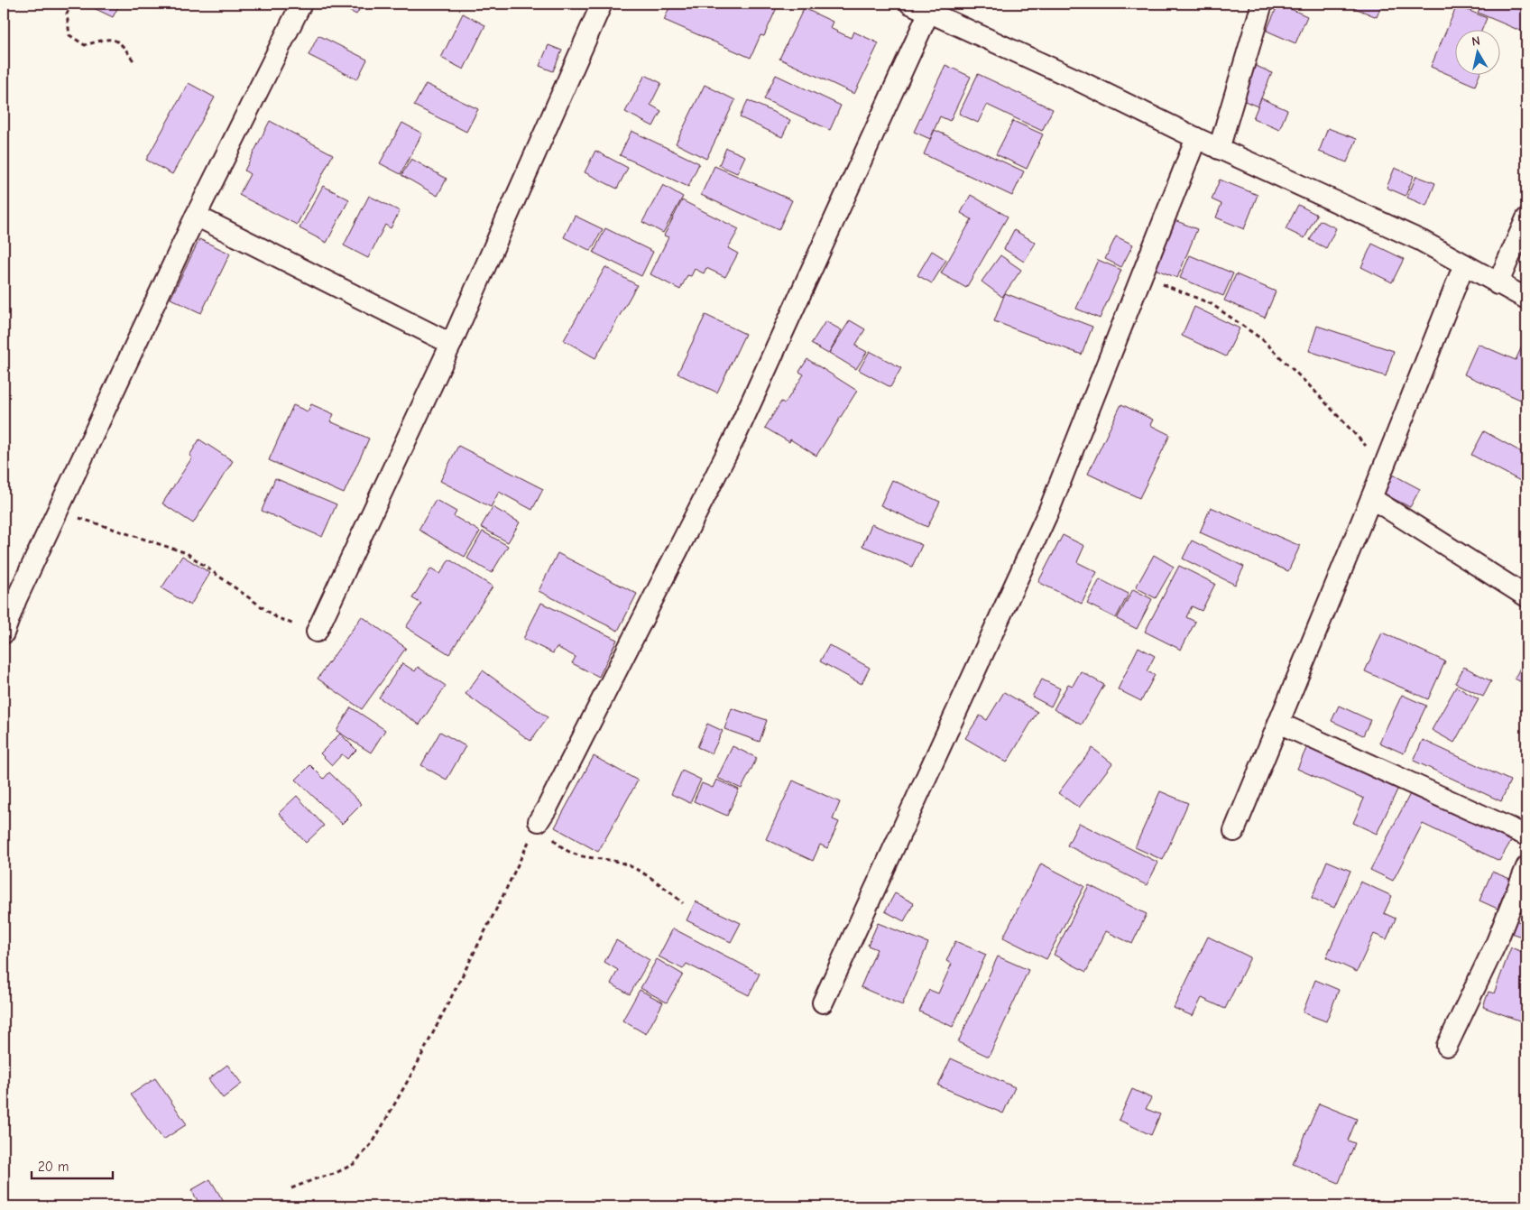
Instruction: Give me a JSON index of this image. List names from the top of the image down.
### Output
{
  "scale_bar": "20 m",
  "north": "top"
}
